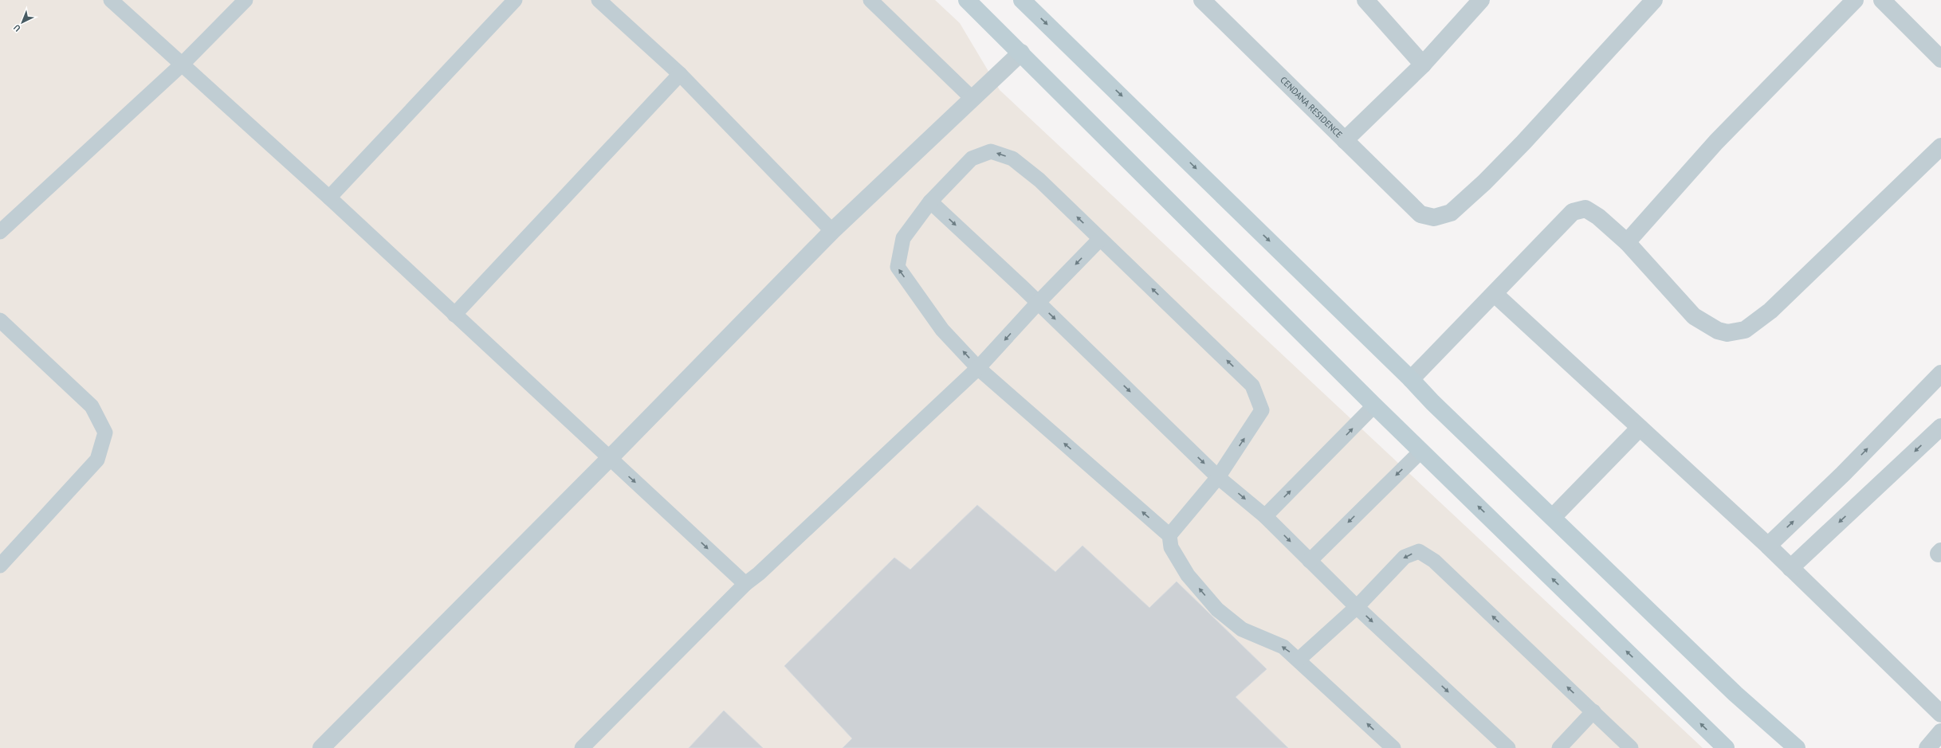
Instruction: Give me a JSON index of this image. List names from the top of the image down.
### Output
{
  "streets": {
    "street": ["CENDANA RESIDENCE"]
  },
  "north": "bottom left"
}
